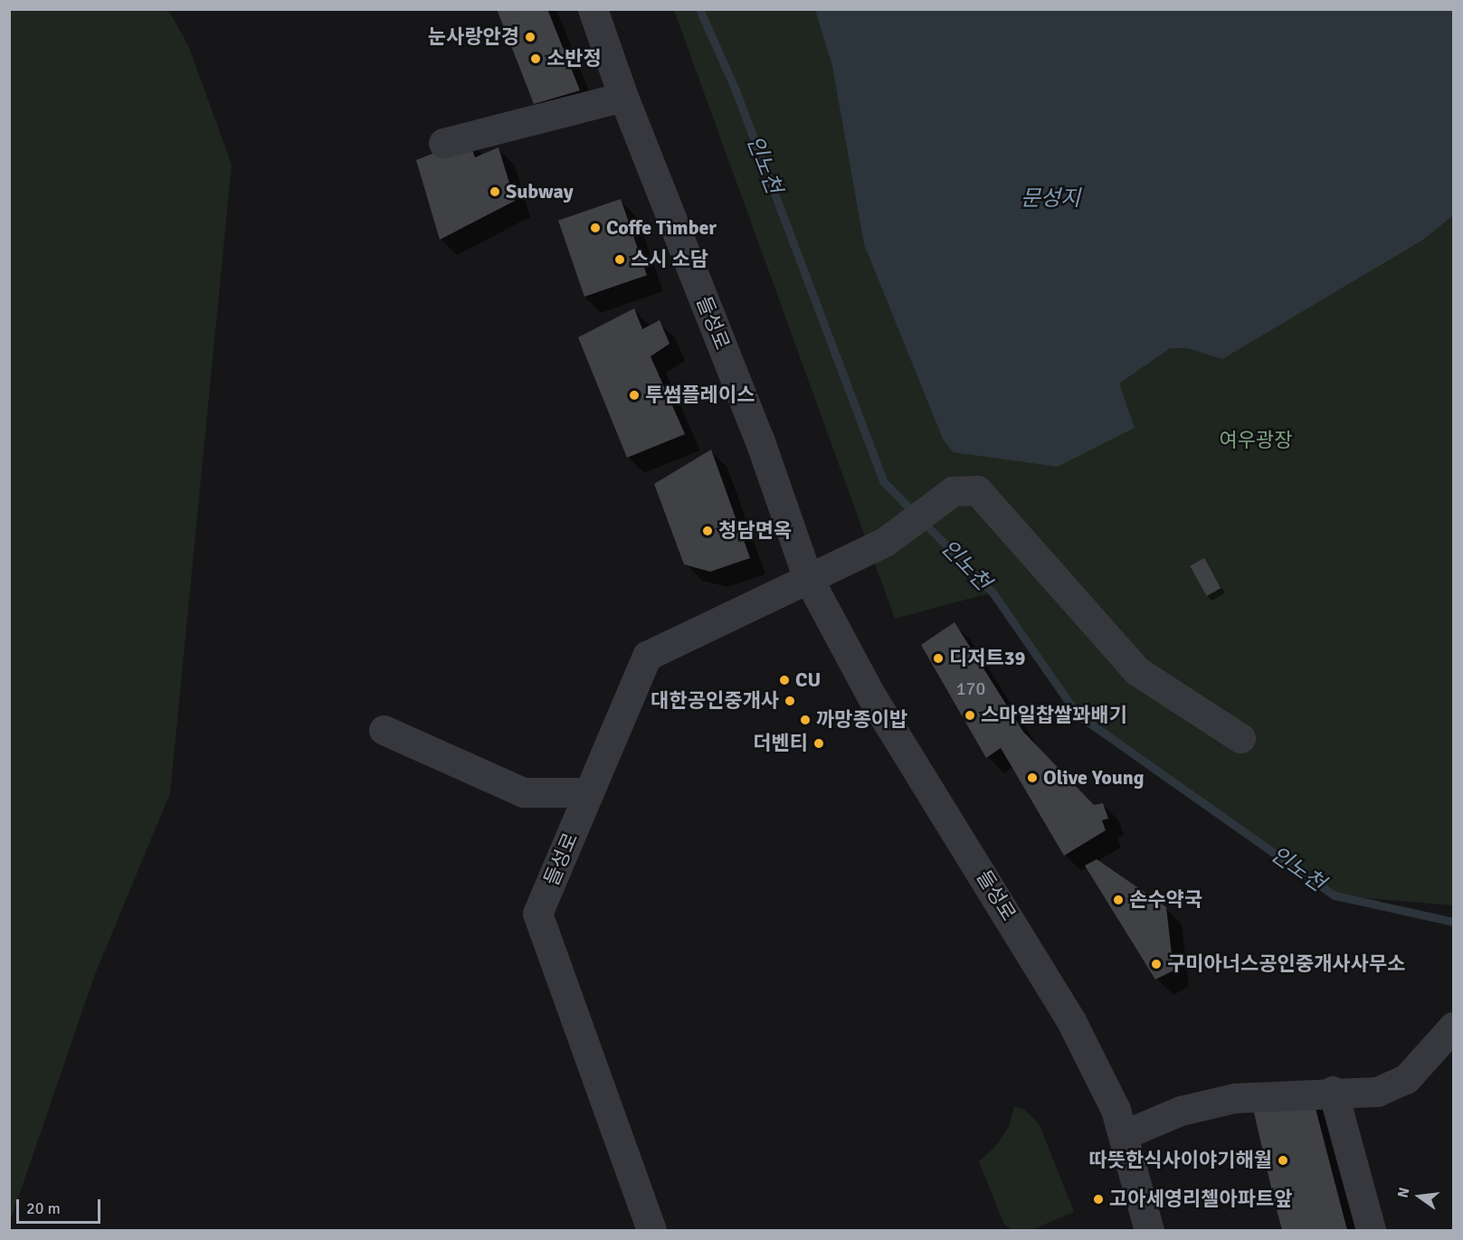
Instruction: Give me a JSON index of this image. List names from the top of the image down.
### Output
{
  "streets": {
    "street": ["들성로"]
  },
  "water": ["인노천", "문성지"],
  "parks": ["여우광장"],
  "places": [
    "눈사랑안경",
    "소반정",
    "Subway",
    "Coffe Timber",
    "스시 소담",
    "투썸플레이스",
    "청담면옥",
    "디저트39",
    "CU",
    "대한공인중개사",
    "스마일찹쌀꽈배기",
    "까망종이밥",
    "더벤티",
    "Olive Young",
    "손수약국",
    "구미아너스공인중개사사무소",
    "따뜻한식사이야기해월",
    "고아세영리첼아파트앞"
  ],
  "house_numbers": ["170"],
  "scale_bar": "20 m",
  "north": "left"
}
